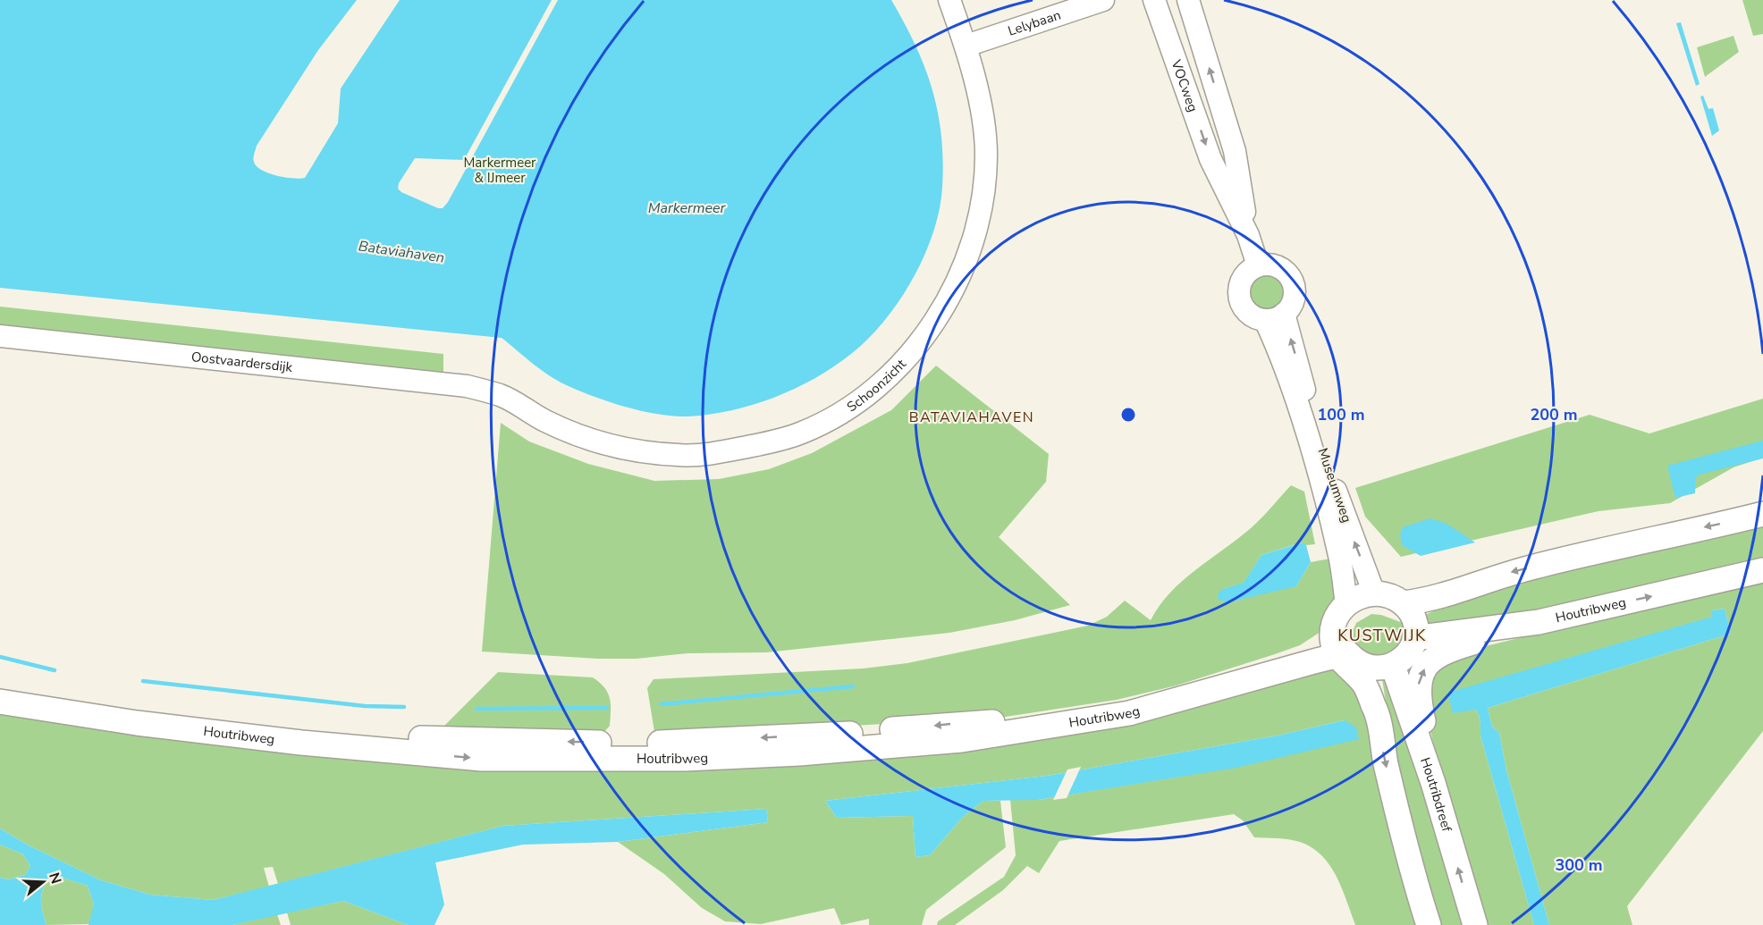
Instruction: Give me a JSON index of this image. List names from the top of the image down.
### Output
{
  "streets": {
    "main road": ["Houtribweg", "Houtribdreef"],
    "street": [
      "Lelybaan",
      "VOCweg",
      "Oostvaardersdijk",
      "Schoonzicht",
      "Museumweg"
    ]
  },
  "crossings": [
    ["Lelybaan", "Schoonzicht"],
    ["VOCweg", "Museumweg"],
    ["Oostvaardersdijk", "Schoonzicht"],
    ["Museumweg", "Houtribweg"],
    ["Museumweg", "Houtribdreef"],
    ["Houtribweg", "Houtribdreef"]
  ],
  "districts": ["BATAVIAHAVEN", "KUSTWIJK"],
  "water": ["Markermeer", "Bataviahaven"],
  "parks": ["Markermeer & IJmeer"],
  "north": "right",
  "rings": ["100 m", "200 m", "300 m"]
}
